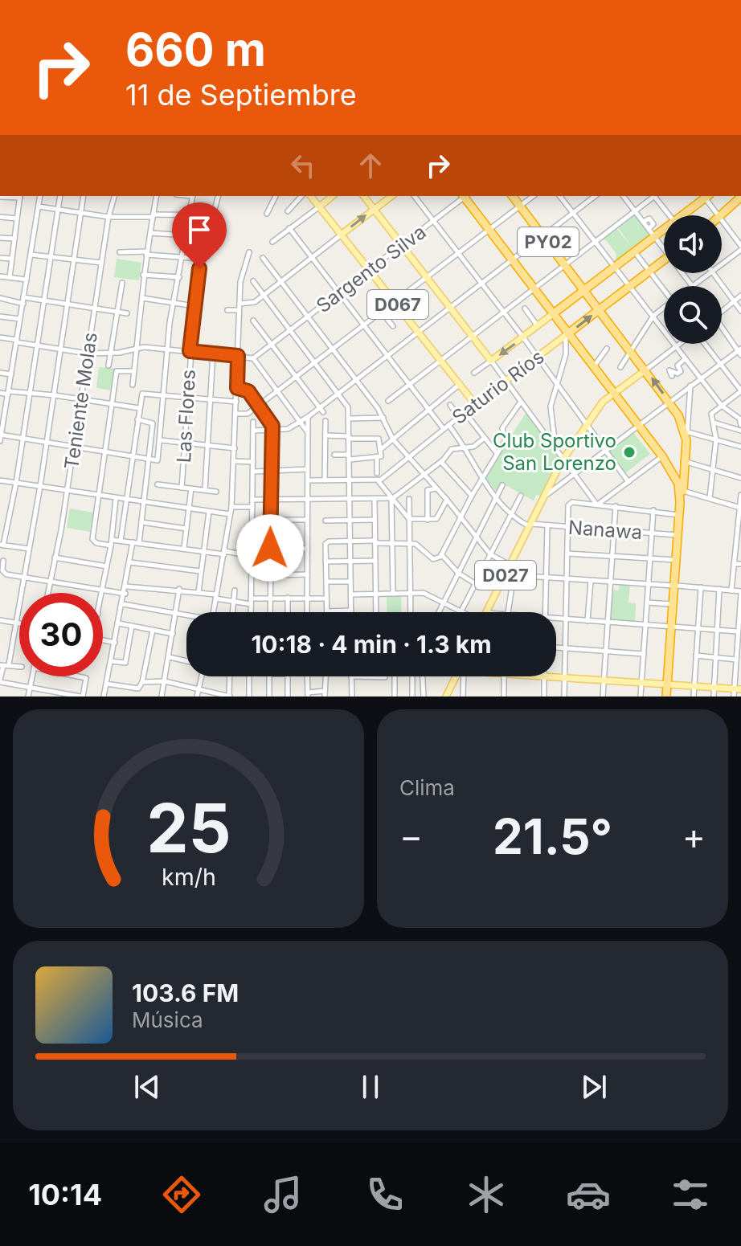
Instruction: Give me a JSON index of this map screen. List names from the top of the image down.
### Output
{
  "streets": {
    "highway": ["PY02", "Saturio Ríos"],
    "main road": ["D067", "D027"],
    "street": [
      "Sargento Silva",
      "Teniente Molas",
      "Las Flores",
      "Nanawa"
    ]
  },
  "crossings": [
    ["PY02", "Saturio Ríos"],
    ["PY02", "D027"],
    ["Sargento Silva", "D067"],
    ["D067", "Saturio Ríos"],
    ["Nanawa", "D027"]
  ],
  "places": ["Club Sportivo San Lorenzo"],
  "page": {
    "turn": ["660 m", "11 de Septiembre"],
    "limit": "30",
    "trip": "10:18 · 4 min · 1.3 km",
    "tile": "Clima",
    "heat": ["−", "21.5°", "+"],
    "song": ["103.6 FM", "Música"],
    "tabs": "10:14",
    "gauge": ["25", "km/h"]
  }
}
